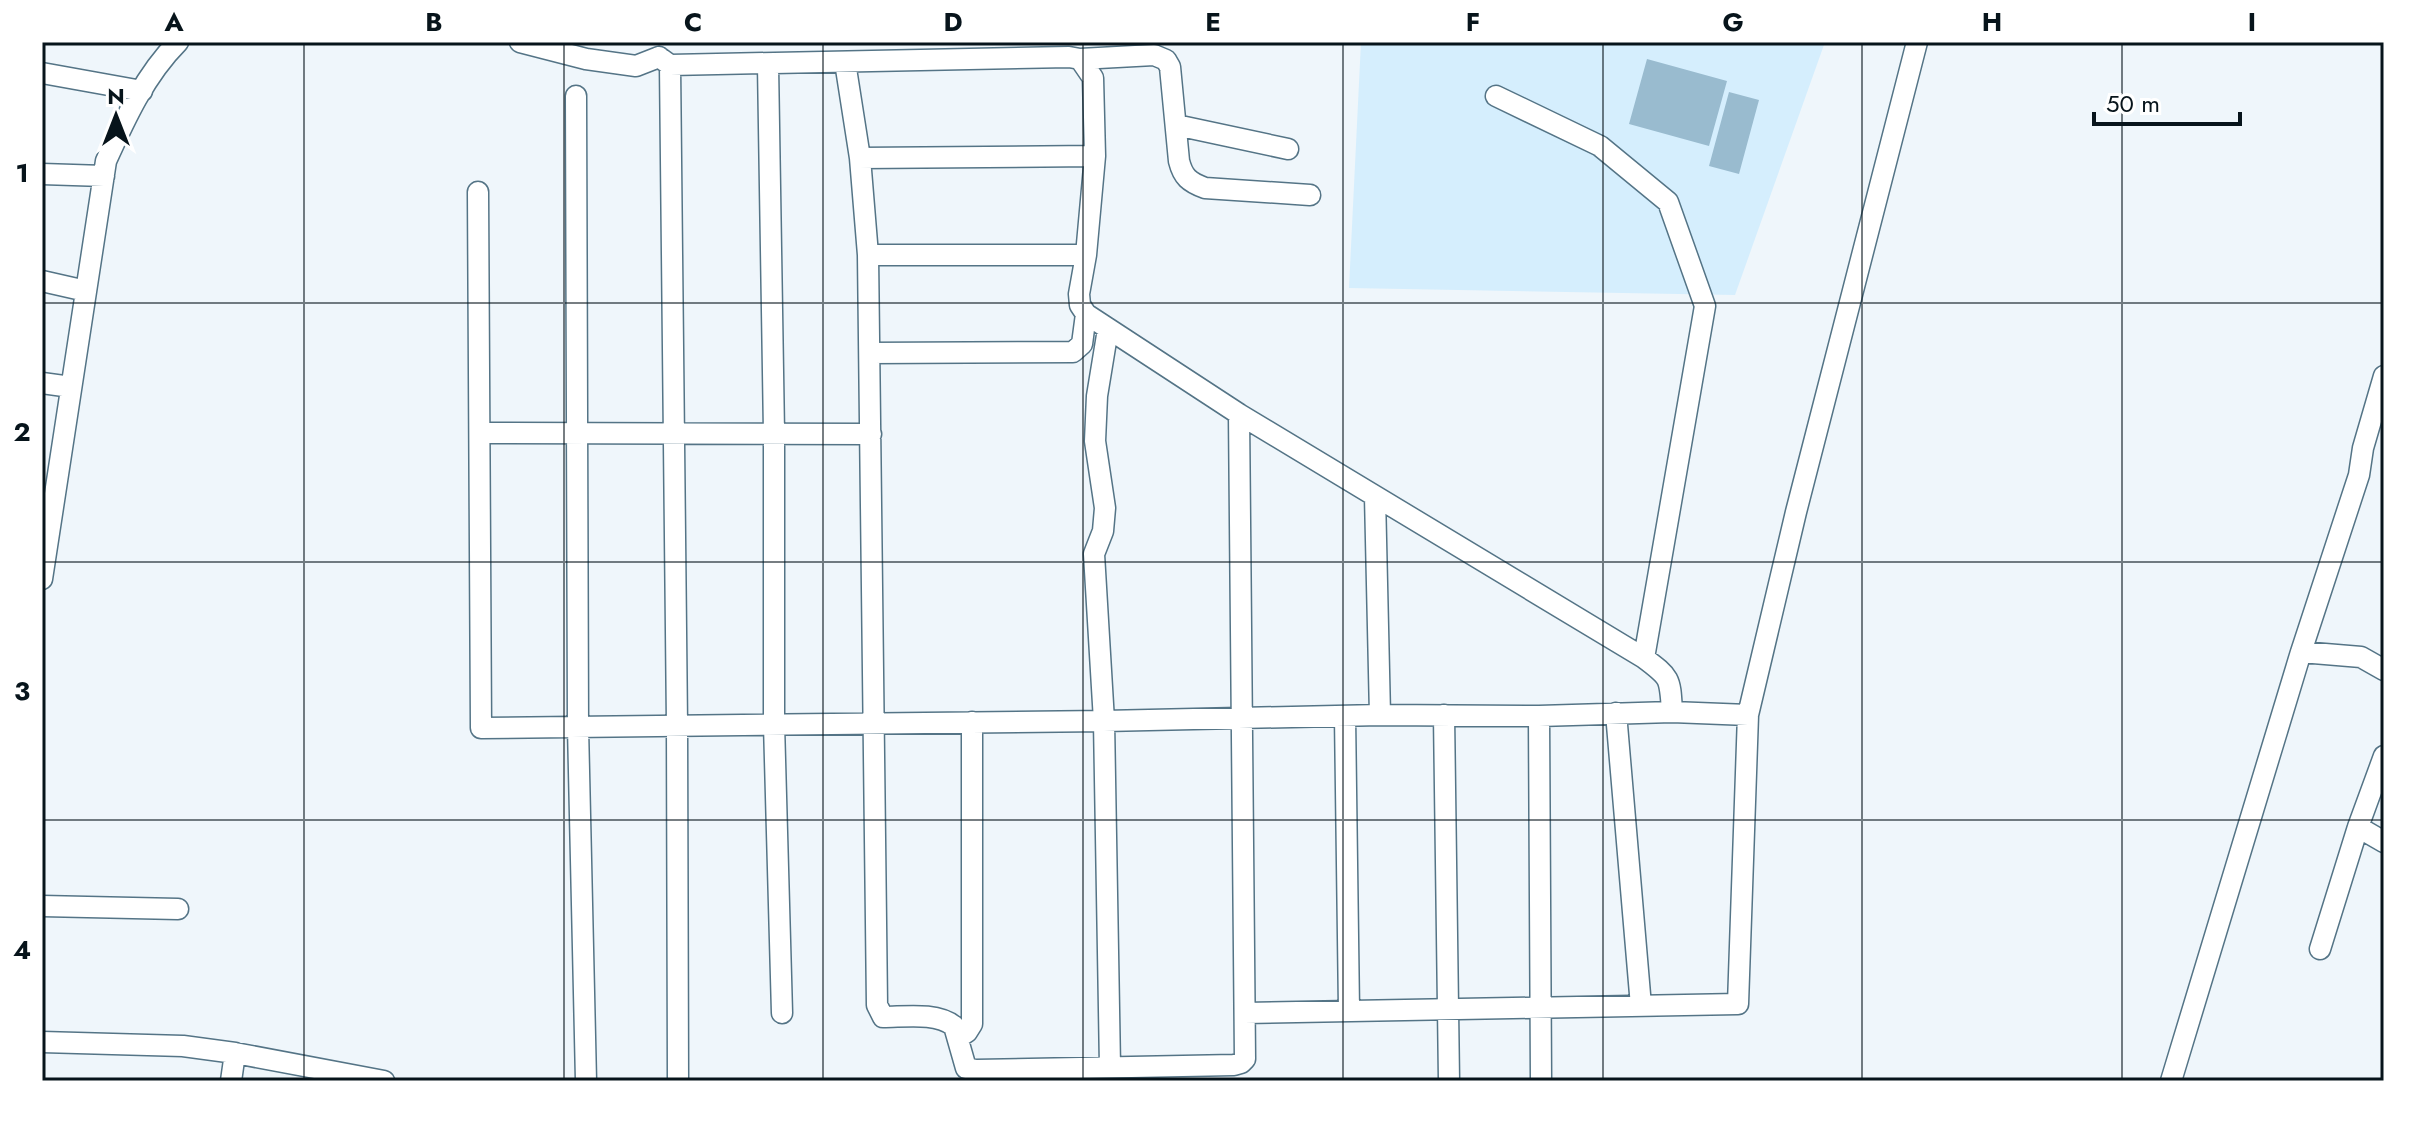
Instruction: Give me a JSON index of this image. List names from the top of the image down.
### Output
{
  "scale_bar": "50 m",
  "north": "top",
  "grid": {
    "columns": [
      "A",
      "B",
      "C",
      "D",
      "E",
      "F",
      "G",
      "H",
      "I"
    ],
    "rows": [
      "1",
      "2",
      "3",
      "4"
    ]
  }
}
